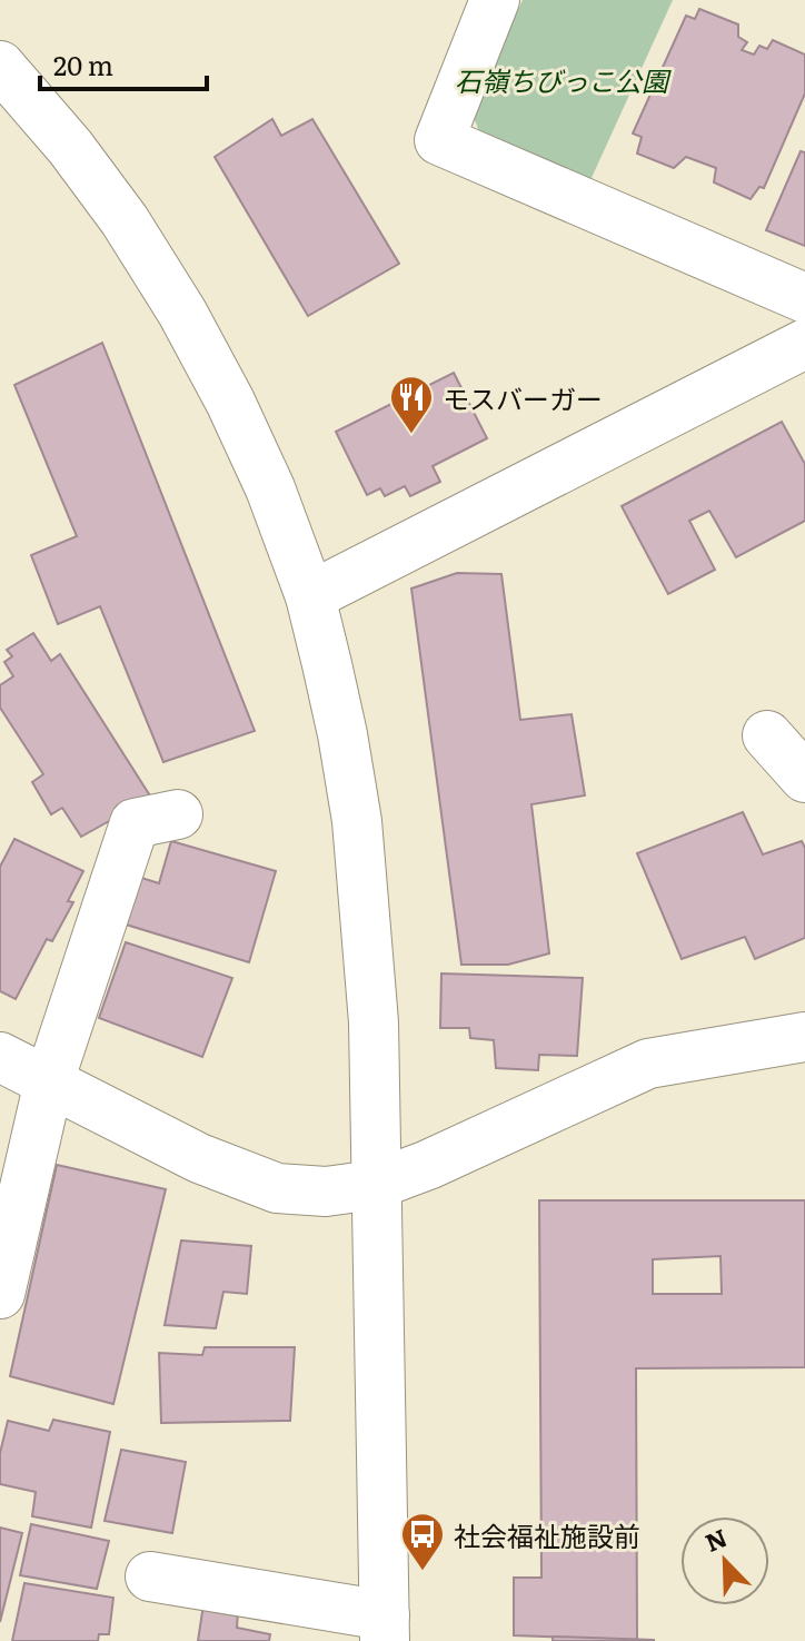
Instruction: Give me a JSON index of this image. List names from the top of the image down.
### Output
{
  "parks": ["石嶺ちびっこ公園"],
  "places": {
    "restaurant": ["モスバーガー"],
    "bus stop": ["社会福祉施設前"]
  },
  "scale_bar": "20 m",
  "north": "top left"
}
